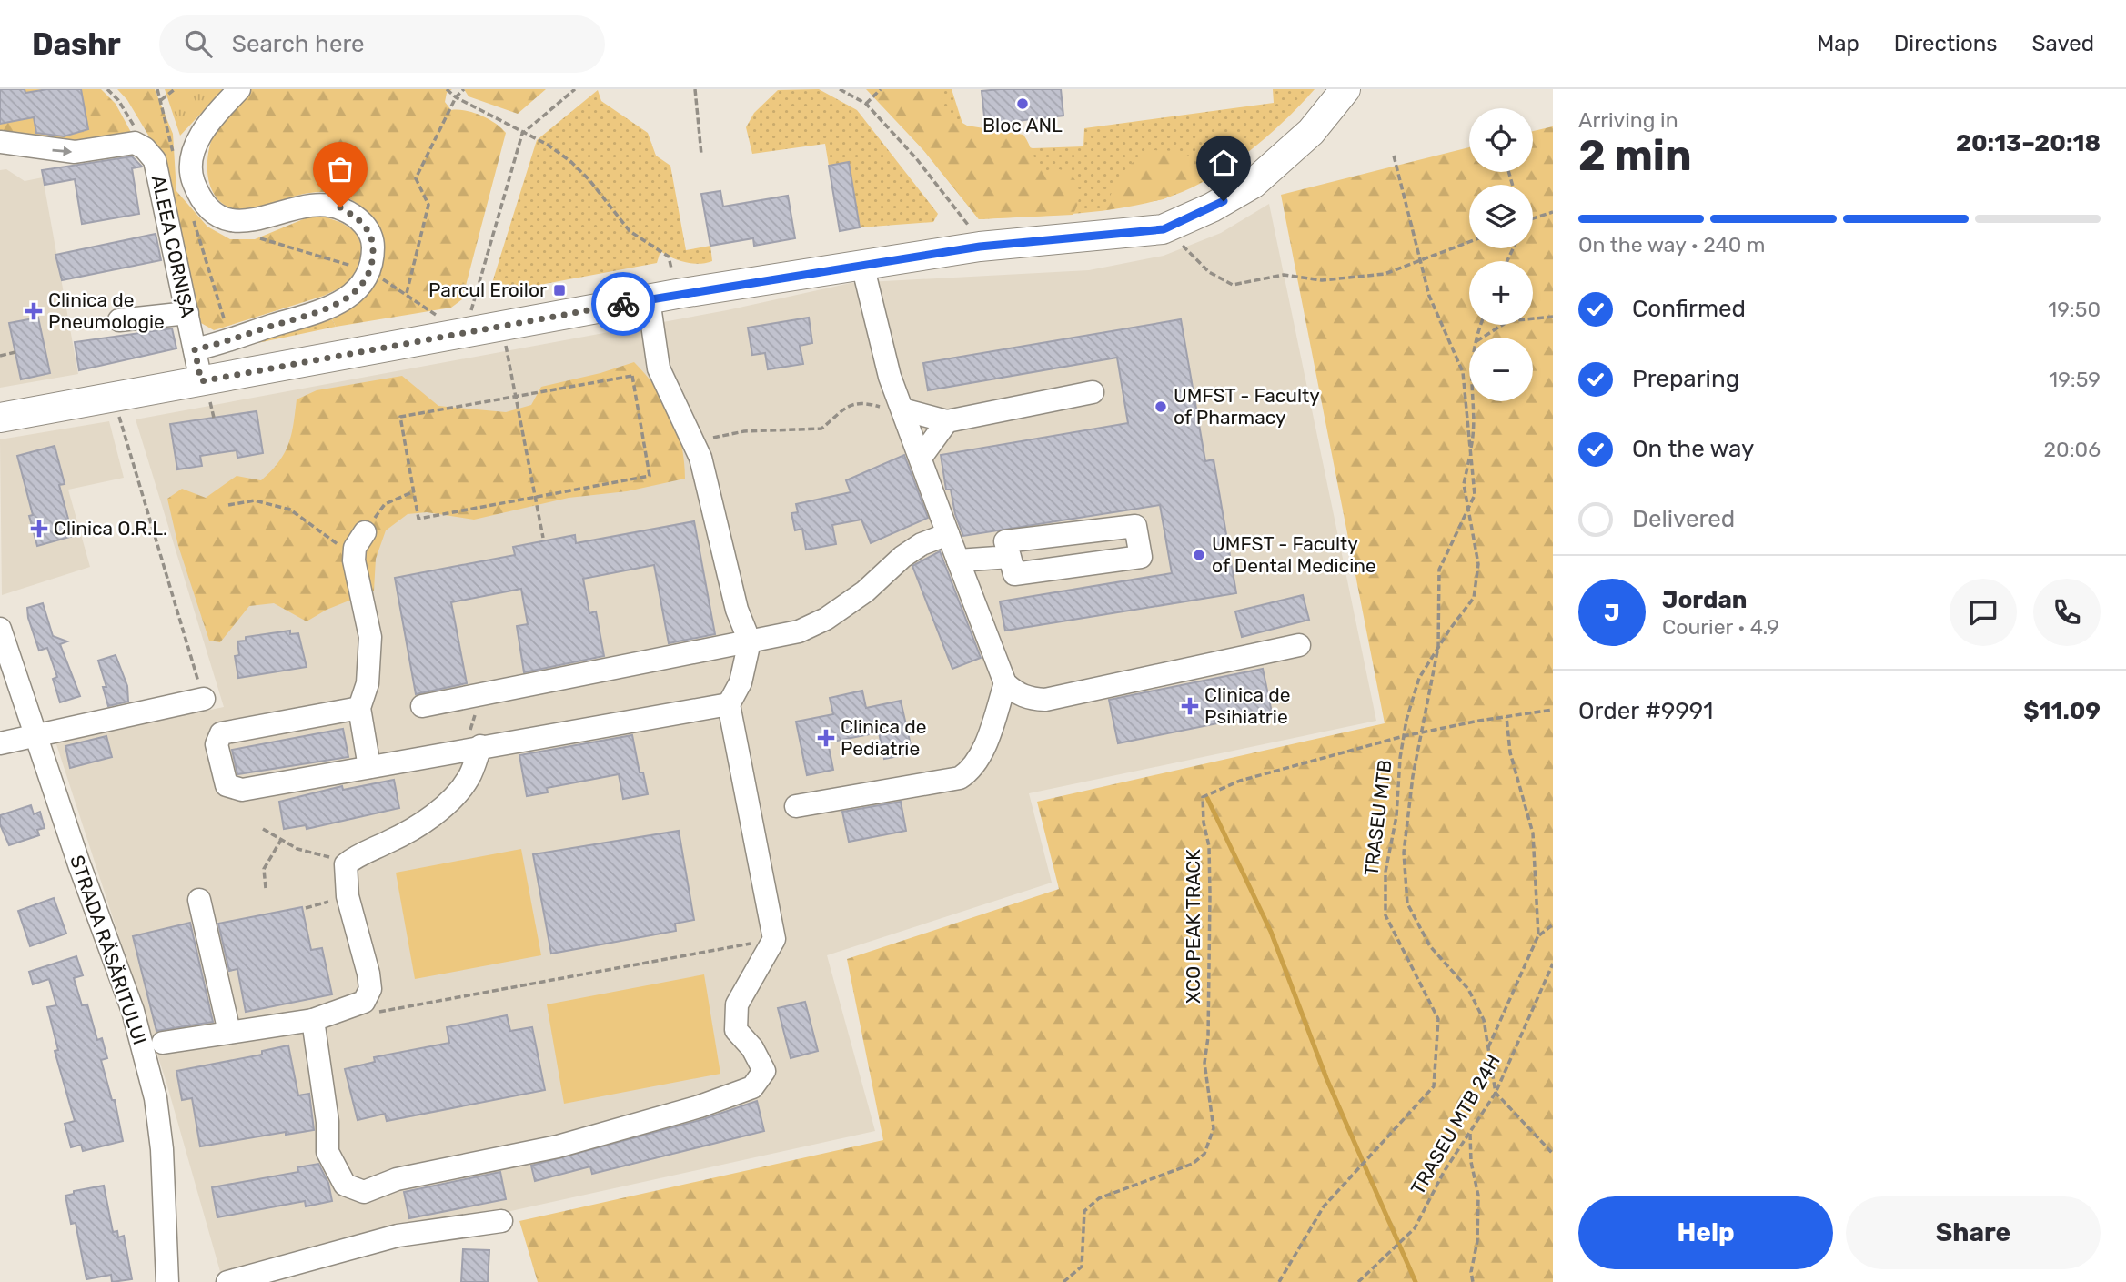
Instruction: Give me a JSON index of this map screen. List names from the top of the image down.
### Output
{
  "streets": {
    "street": ["ALEEA CORNIȘA", "STRADA RĂSĂRITULUI"],
    "path": ["TRASEU MTB", "XCO PEAK TRACK", "TRASEU MTB 24H"]
  },
  "crossings": [
    ["TRASEU MTB", "XCO PEAK TRACK"]
  ],
  "places": {
    "other": ["Bloc ANL", "UMFST - Faculty of Pharmacy", "UMFST - Faculty of Dental Medicine"],
    "transit": ["Parcul Eroilor"],
    "health": [
      "Clinica de Pneumologie",
      "Clinica O.R.L.",
      "Clinica de Psihiatrie",
      "Clinica de Pediatrie"
    ]
  },
  "page": {
    "header": "Dashr",
    "search": "Search here",
    "nav": ["Map", "Directions", "Saved"],
    "heading": ["2 min", "Arriving in", "20:13–20:18"],
    "panel": [
      "Jordan",
      "Courier · 4.9",
      "Order #9991",
      "$11.09"
    ],
    "map_buttons": ["+", "−"],
    "bar": "On the way · 240 m",
    "list": [
      ["Confirmed", "19:50"],
      ["Preparing", "19:59"],
      ["On the way", "20:06"],
      "Delivered"
    ],
    "round": "J",
    "buttons": ["Help", "Share"]
  }
}
